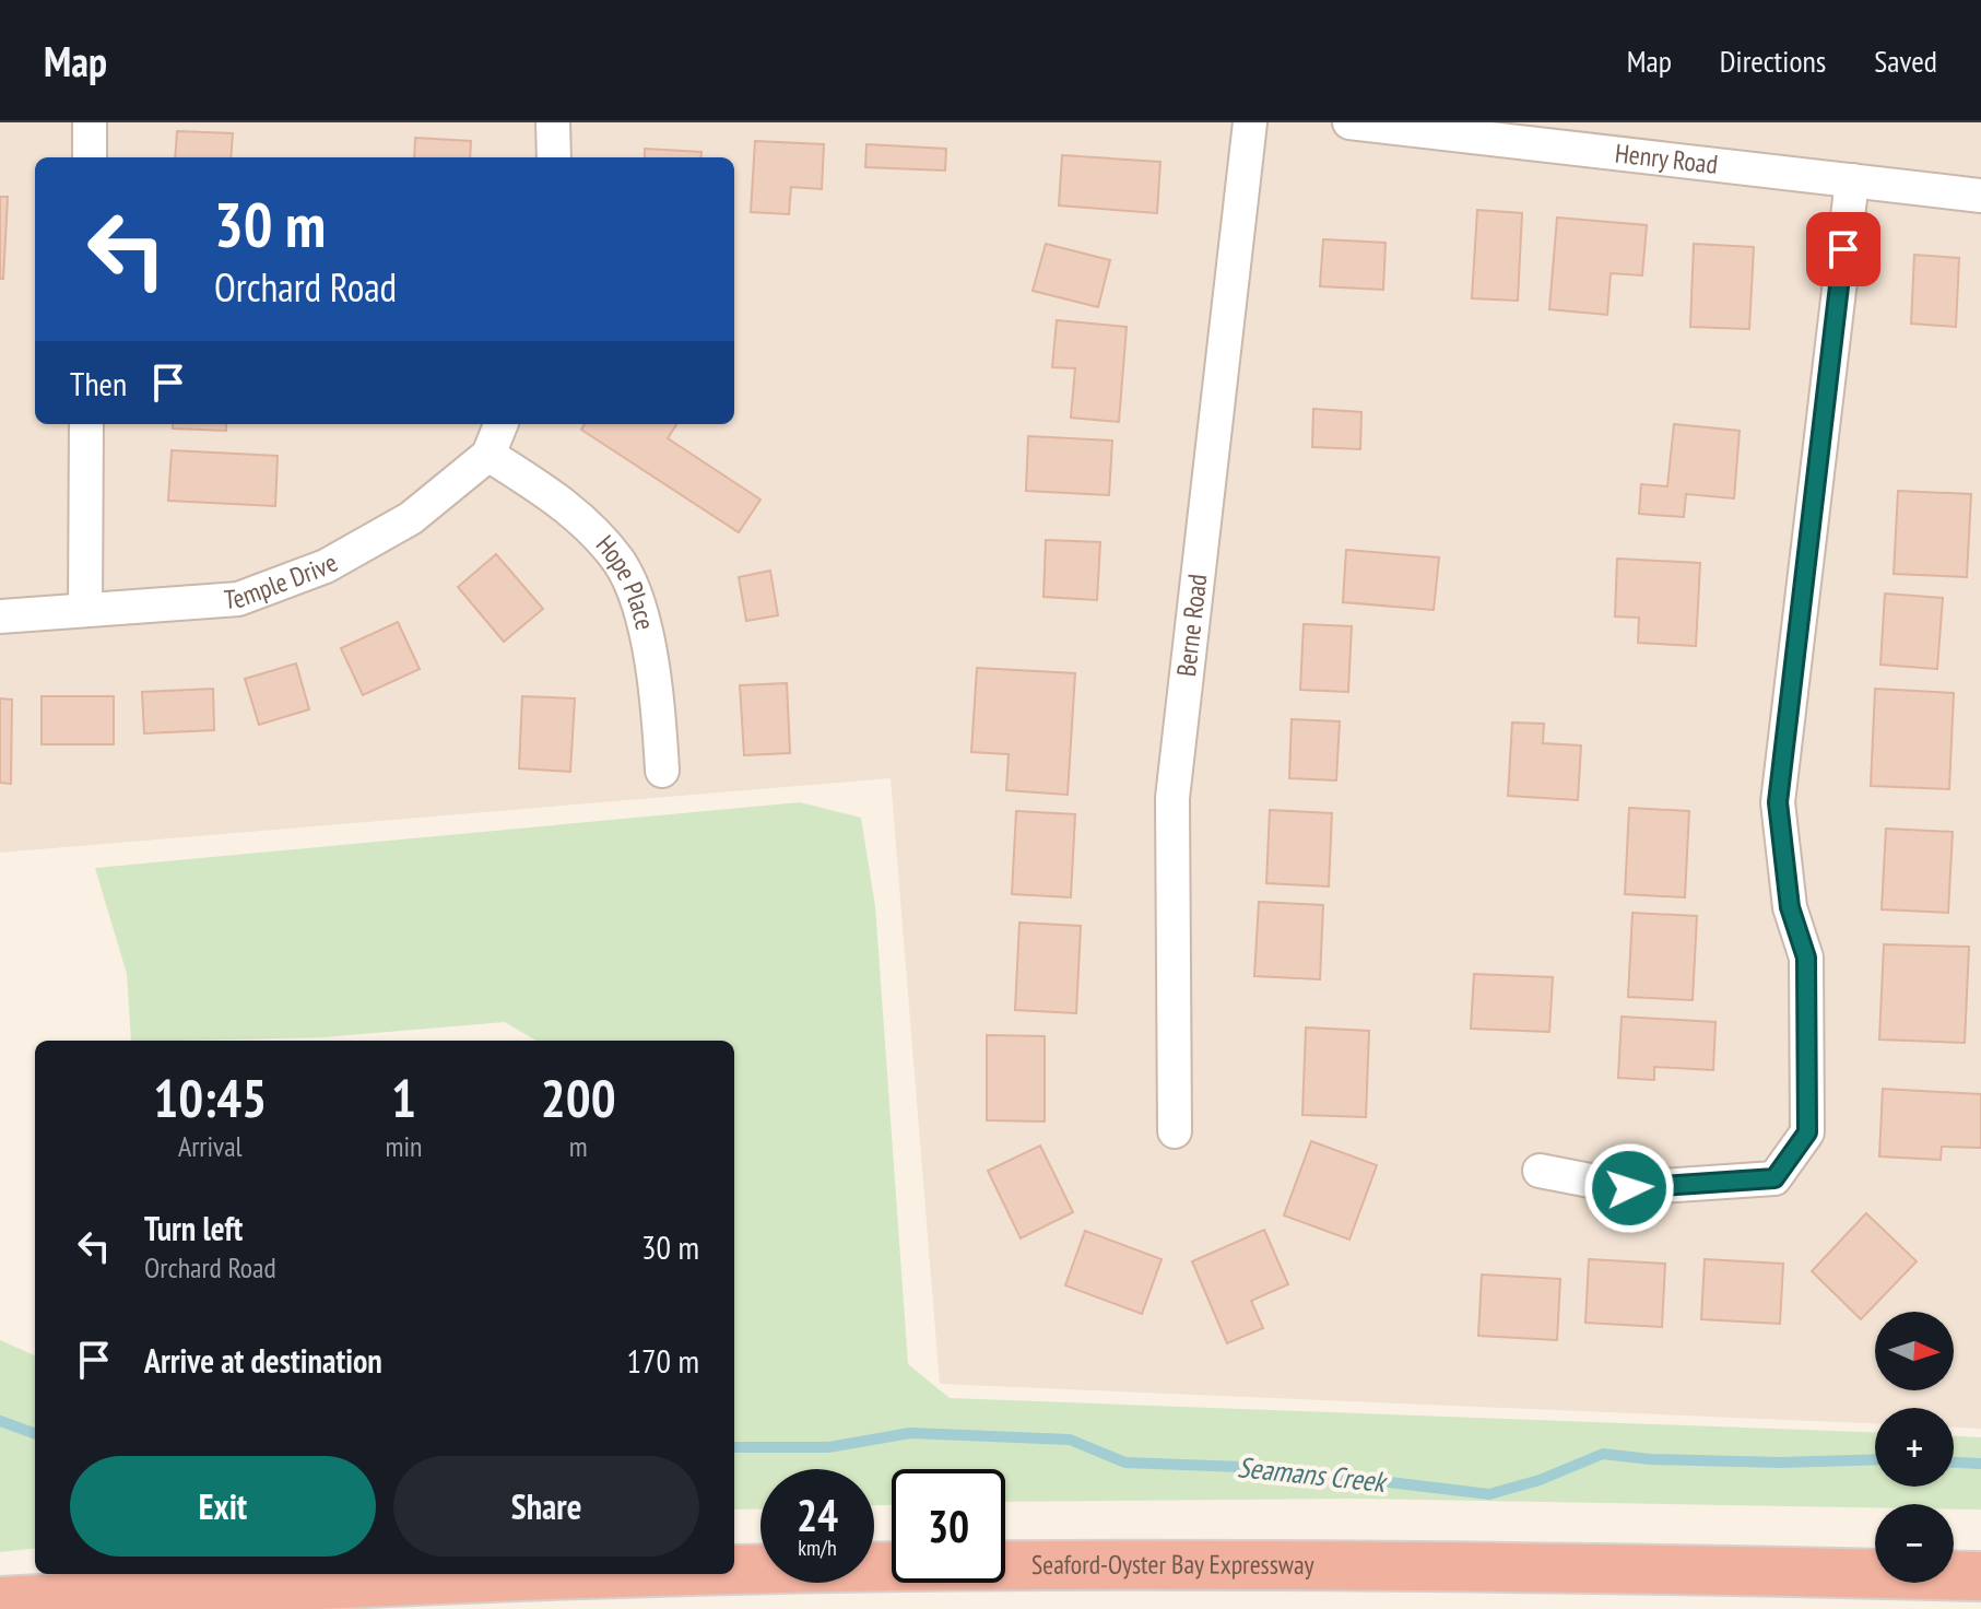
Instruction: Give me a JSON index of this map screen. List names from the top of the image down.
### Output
{
  "streets": {
    "highway": ["Seaford-Oyster Bay Expressway"],
    "street": [
      "Henry Road",
      "Temple Drive",
      "Hope Place",
      "Berne Road"
    ]
  },
  "crossings": [
    ["Temple Drive", "Hope Place"]
  ],
  "water": ["Seamans Creek"],
  "north": "right",
  "page": {
    "header": "Map",
    "nav": ["Map", "Directions", "Saved"],
    "turn": ["30 m", "Orchard Road"],
    "then": "Then",
    "eta": [
      "10:45",
      "Arrival",
      "1",
      "min",
      "200",
      "m"
    ],
    "list": [
      {
        "name": "Turn left",
        "note": "Orchard Road",
        "value": "30 m"
      },
      {
        "name": "Arrive at destination",
        "value": "170 m"
      }
    ],
    "map_buttons": ["+", "−"],
    "buttons": ["Exit", "Share"],
    "speed": "24 km/h",
    "limit": "30"
  }
}
